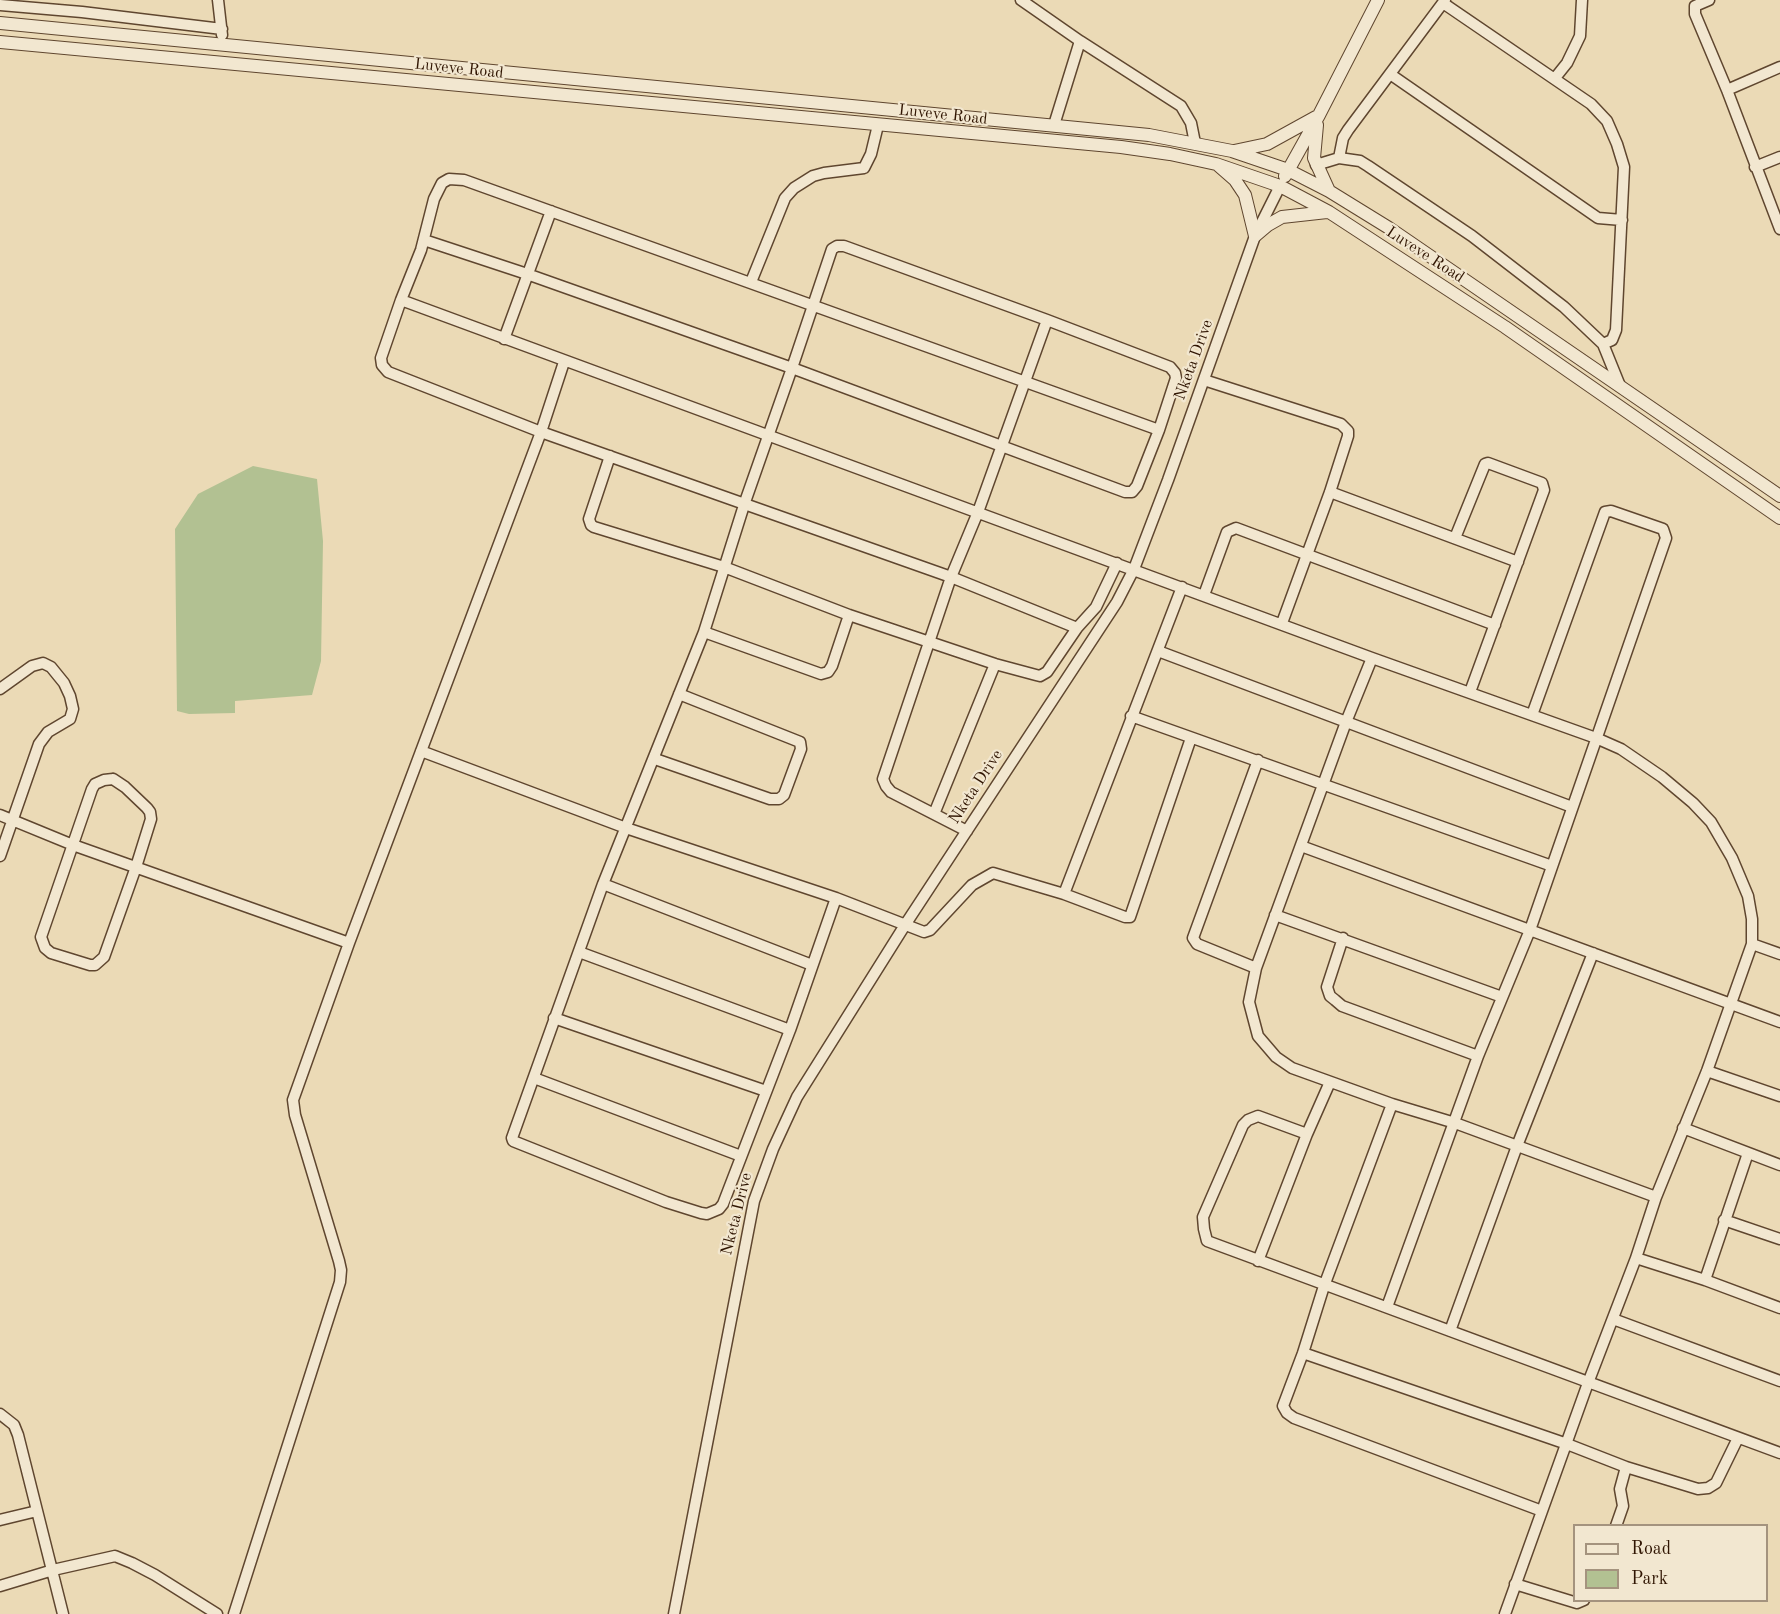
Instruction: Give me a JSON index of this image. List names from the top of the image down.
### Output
{
  "streets": {
    "street": ["Luveve Road", "Nketa Drive"]
  },
  "crossings": [
    ["Luveve Road", "Nketa Drive"]
  ],
  "legend": ["Road", "Park"]
}
